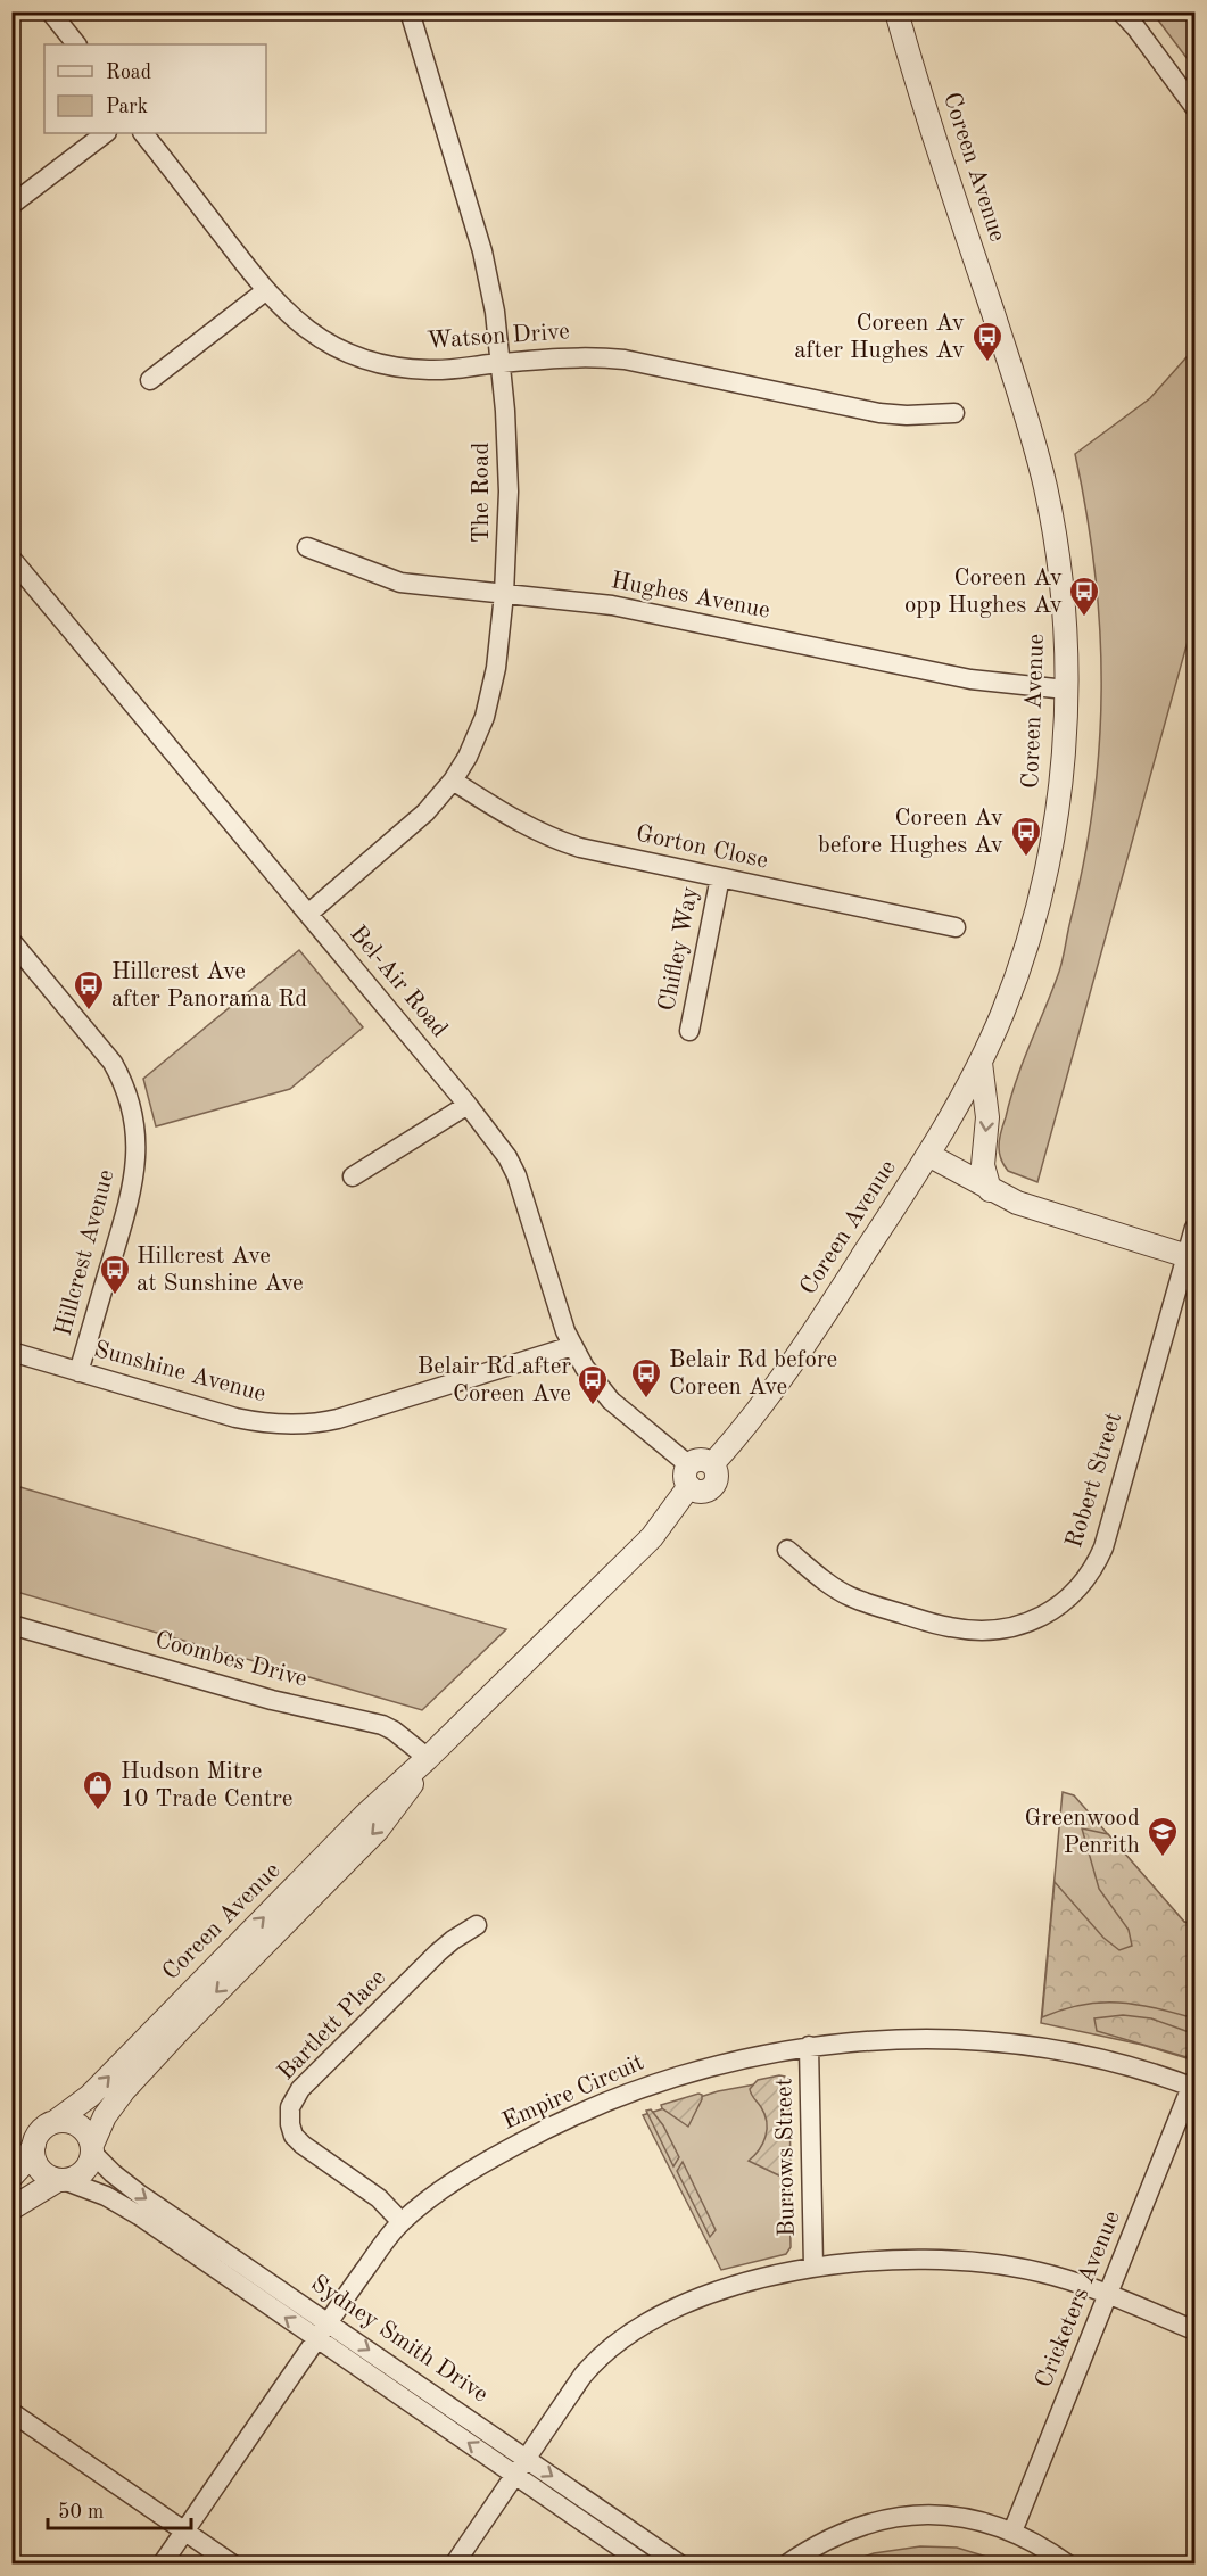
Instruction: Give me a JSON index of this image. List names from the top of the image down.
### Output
{
  "streets": {
    "street": [
      "Coreen Avenue",
      "Watson Drive",
      "The Road",
      "Hughes Avenue",
      "Gorton Close",
      "Chifley Way",
      "Bel-Air Road",
      "Hillcrest Avenue",
      "Sunshine Avenue",
      "Robert Street",
      "Coombes Drive",
      "Bartlett Place",
      "Empire Circuit",
      "Burrows Street",
      "Cricketers Avenue",
      "Sydney Smith Drive"
    ]
  },
  "crossings": [
    ["Coreen Avenue", "Hughes Avenue"],
    ["Coreen Avenue", "Bel-Air Road"],
    ["Coreen Avenue", "Coombes Drive"],
    ["Coreen Avenue", "Sydney Smith Drive"],
    ["Watson Drive", "The Road"],
    ["The Road", "Hughes Avenue"],
    ["The Road", "Gorton Close"],
    ["The Road", "Bel-Air Road"],
    ["Gorton Close", "Chifley Way"],
    ["Bel-Air Road", "Sunshine Avenue"],
    ["Hillcrest Avenue", "Sunshine Avenue"],
    ["Bartlett Place", "Empire Circuit"],
    ["Empire Circuit", "Burrows Street"],
    ["Empire Circuit", "Cricketers Avenue"],
    ["Empire Circuit", "Sydney Smith Drive"]
  ],
  "places": {
    "bus stop": [
      "Coreen Av after Hughes Av",
      "Coreen Av opp Hughes Av",
      "Coreen Av before Hughes Av",
      "Hillcrest Ave after Panorama Rd",
      "Hillcrest Ave at Sunshine Ave",
      "Belair Rd before Coreen Ave",
      "Belair Rd after Coreen Ave"
    ],
    "shop": ["Hudson Mitre 10 Trade Centre"],
    "school or university": ["Greenwood Penrith"]
  },
  "legend": ["Road", "Park"],
  "scale_bar": "50 m"
}
